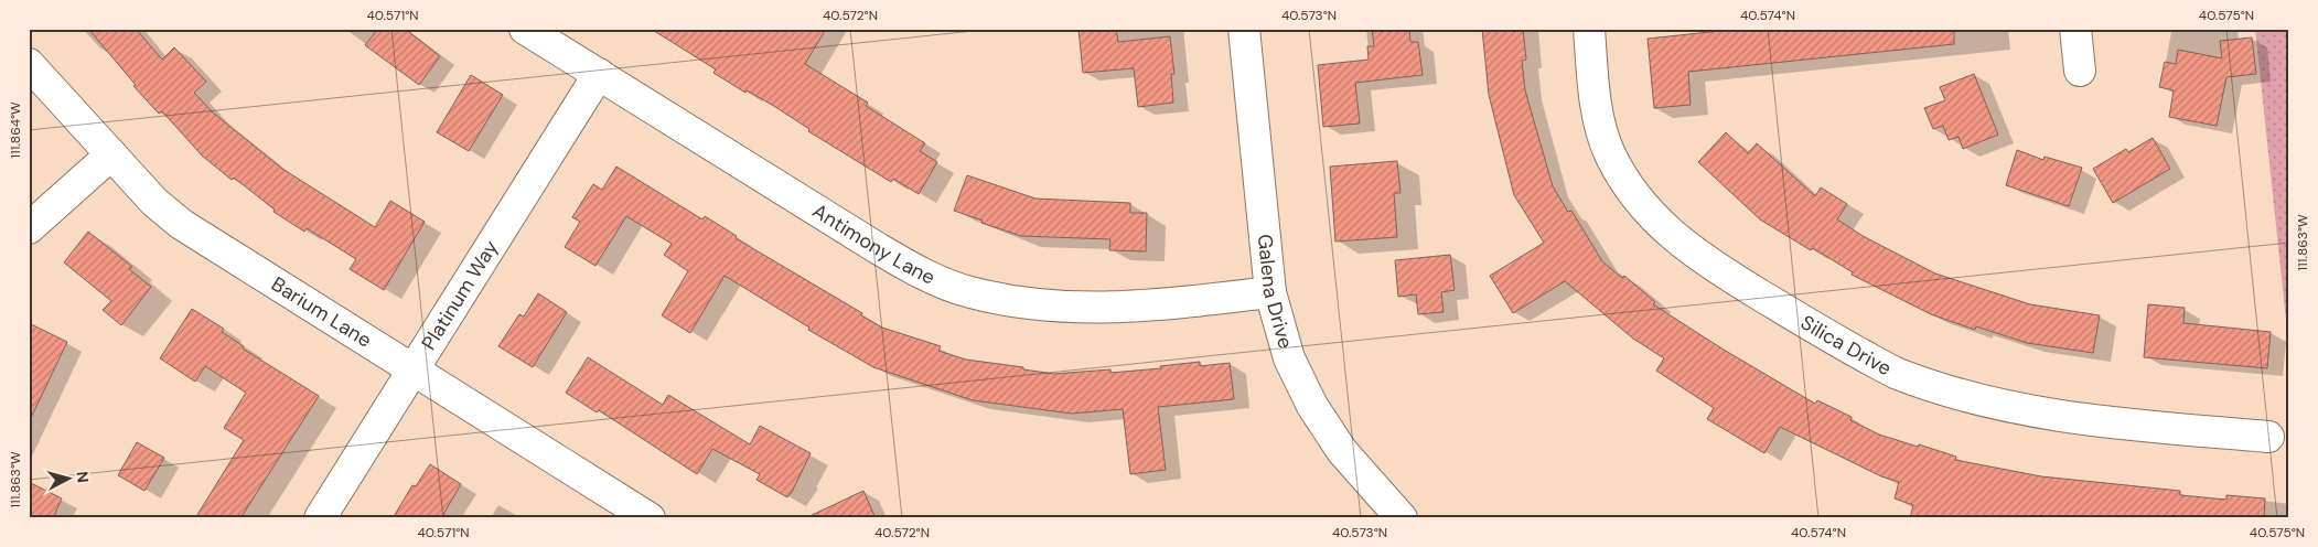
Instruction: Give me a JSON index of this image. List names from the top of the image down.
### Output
{
  "streets": {
    "street": [
      "Antimony Lane",
      "Galena Drive",
      "Platinum Way",
      "Barium Lane",
      "Silica Drive"
    ]
  },
  "crossings": [
    ["Antimony Lane", "Galena Drive"],
    ["Antimony Lane", "Platinum Way"],
    ["Platinum Way", "Barium Lane"]
  ],
  "north": "right",
  "coordinates": [
    "40.571°N",
    "40.572°N",
    "40.573°N",
    "40.574°N",
    "40.575°N",
    "111.864°W",
    "111.863°W"
  ]
}
